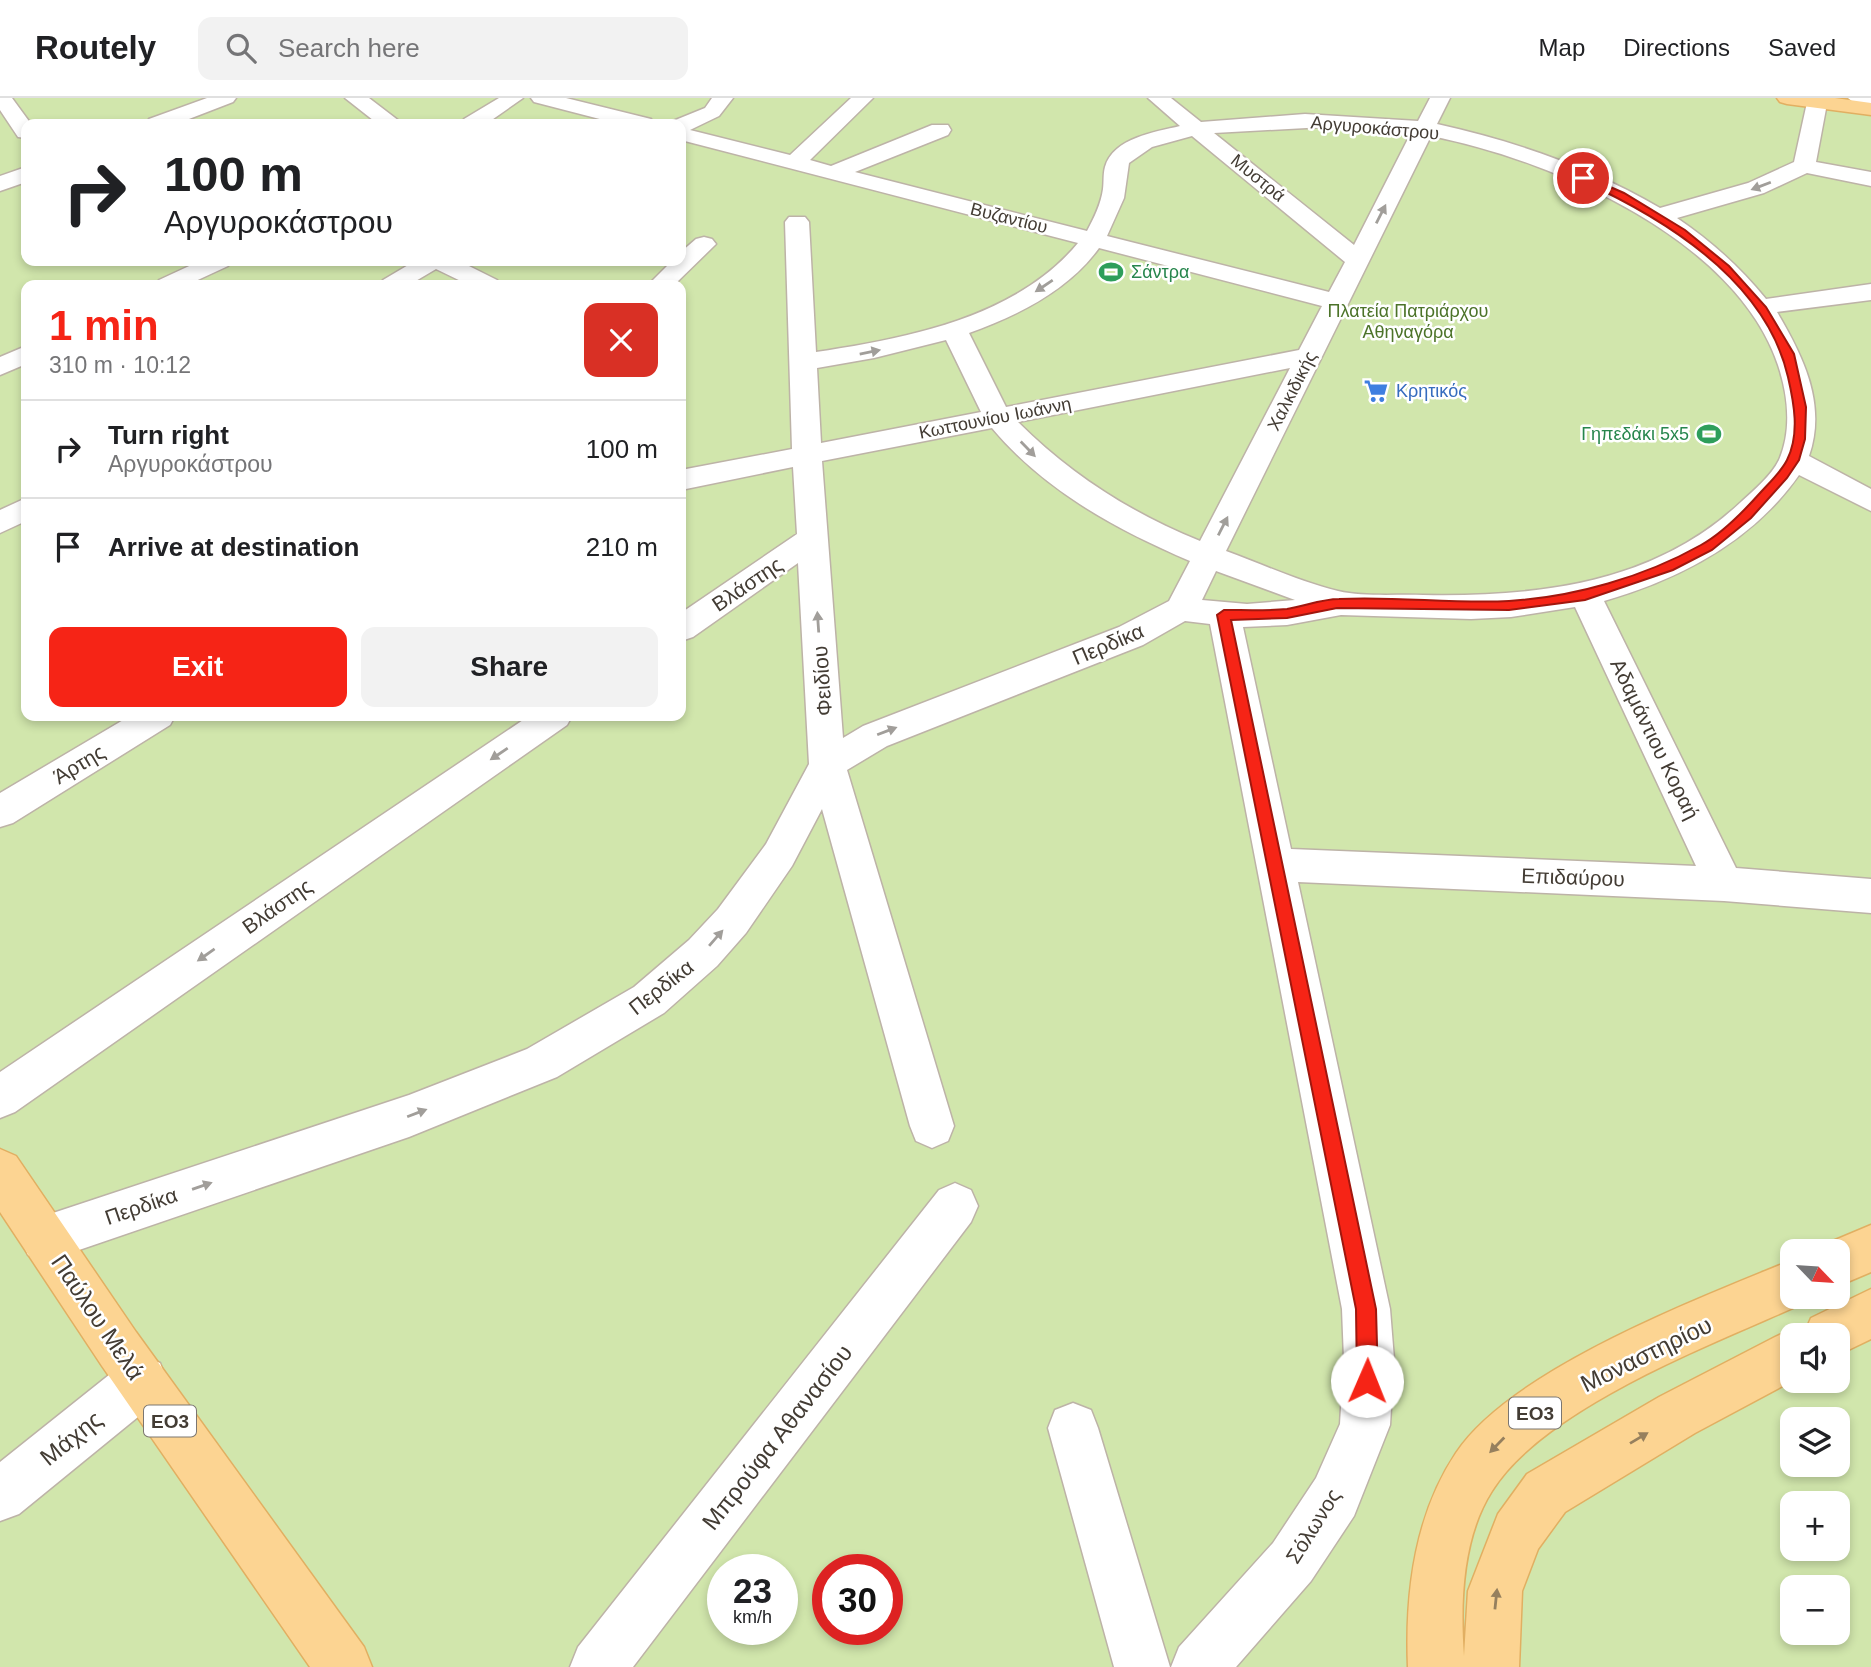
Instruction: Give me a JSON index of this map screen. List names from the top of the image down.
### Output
{
  "streets": {
    "main road": ["Παύλου Μελά", "Μοναστηρίου", "ΕΟ3"],
    "street": [
      "Αργυροκάστρου",
      "Μυστρά",
      "Βυζαντίου",
      "Χαλκιδικής",
      "Κωττουνίου Ιωάννη",
      "Βλάστης",
      "Περδίκα",
      "Φειδίου",
      "Αδαμάντιου Κοραή",
      "Άρτης",
      "Επιδαύρου",
      "Μπρούφα Αθανασίου",
      "Μάχης",
      "Σόλωνος"
    ]
  },
  "crossings": [
    ["Αργυροκάστρου", "Μυστρά"],
    ["Αργυροκάστρου", "Βυζαντίου"],
    ["Αργυροκάστρου", "Χαλκιδικής"],
    ["Αργυροκάστρου", "Κωττουνίου Ιωάννη"],
    ["Αργυροκάστρου", "Περδίκα"],
    ["Αργυροκάστρου", "Αδαμάντιου Κοραή"],
    ["Αργυροκάστρου", "Σόλωνος"],
    ["Μυστρά", "Χαλκιδικής"],
    ["Βυζαντίου", "Χαλκιδικής"],
    ["Χαλκιδικής", "Κωττουνίου Ιωάννη"],
    ["Χαλκιδικής", "Περδίκα"],
    ["Κωττουνίου Ιωάννη", "Φειδίου"],
    ["Βλάστης", "Φειδίου"],
    ["Περδίκα", "Φειδίου"],
    ["Περδίκα", "Παύλου Μελά"],
    ["Αδαμάντιου Κοραή", "Επιδαύρου"],
    ["Επιδαύρου", "Σόλωνος"],
    ["Παύλου Μελά", "Μάχης"]
  ],
  "one_way": ["Χαλκιδικής", "Βλάστης", "Περδίκα"],
  "parks": ["Πλατεία Πατριάρχου Αθηναγόρα"],
  "places": {
    "sports": ["Σάντρα", "Γηπεδάκι 5x5"],
    "supermarket": ["Κρητικός"]
  },
  "north": "bottom right",
  "page": {
    "header": "Routely",
    "search": "Search here",
    "nav": ["Map", "Directions", "Saved"],
    "turn": ["100 m", "Αργυροκάστρου"],
    "heading": ["1 min", "310 m · 10:12"],
    "list": [
      {
        "name": "Turn right",
        "note": "Αργυροκάστρου",
        "value": "100 m"
      },
      {
        "name": "Arrive at destination",
        "value": "210 m"
      }
    ],
    "buttons": ["Exit", "Share"],
    "map_buttons": ["+", "−"],
    "speed": "23 km/h",
    "limit": "30"
  }
}
